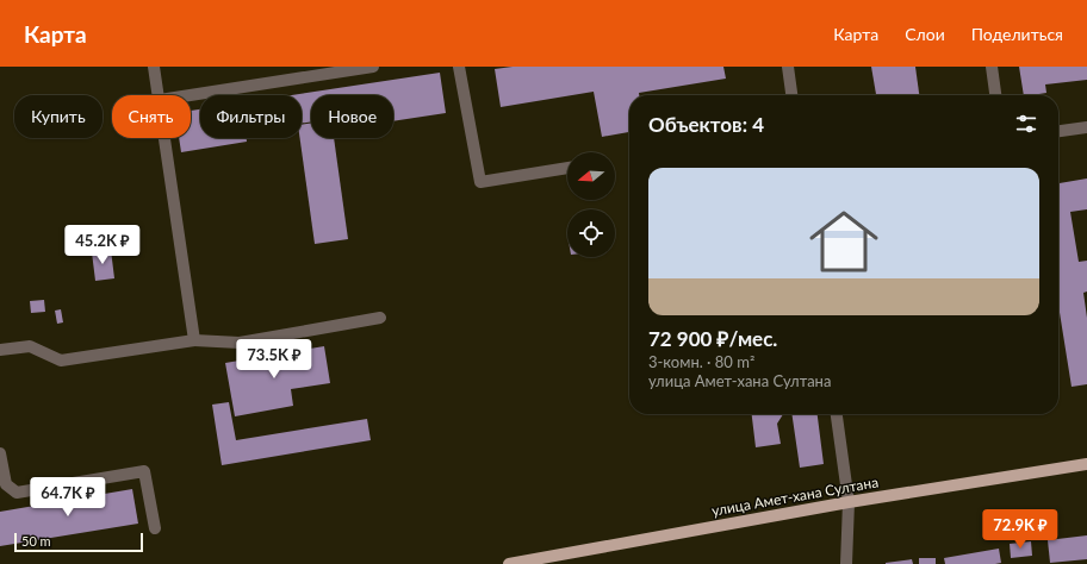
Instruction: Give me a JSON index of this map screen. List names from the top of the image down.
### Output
{
  "streets": {
    "main road": ["улица Амет-хана Султана"]
  },
  "scale_bar": "50 m",
  "north": "left",
  "page": {
    "header": "Карта",
    "nav": ["Карта", "Слои", "Поделиться"],
    "chip": [
      "Купить",
      "Снять",
      "Фильтры",
      "Новое"
    ],
    "heading": "Объектов: 4",
    "list": [
      {
        "name": "72 900 ₽/мес.",
        "note": "3-комн. · 80 m² · улица Амет-хана Султана"
      }
    ],
    "price": [
      "45.2K ₽",
      "73.5K ₽",
      "64.7K ₽",
      "72.9K ₽"
    ],
    "scale": "50 m"
  }
}
